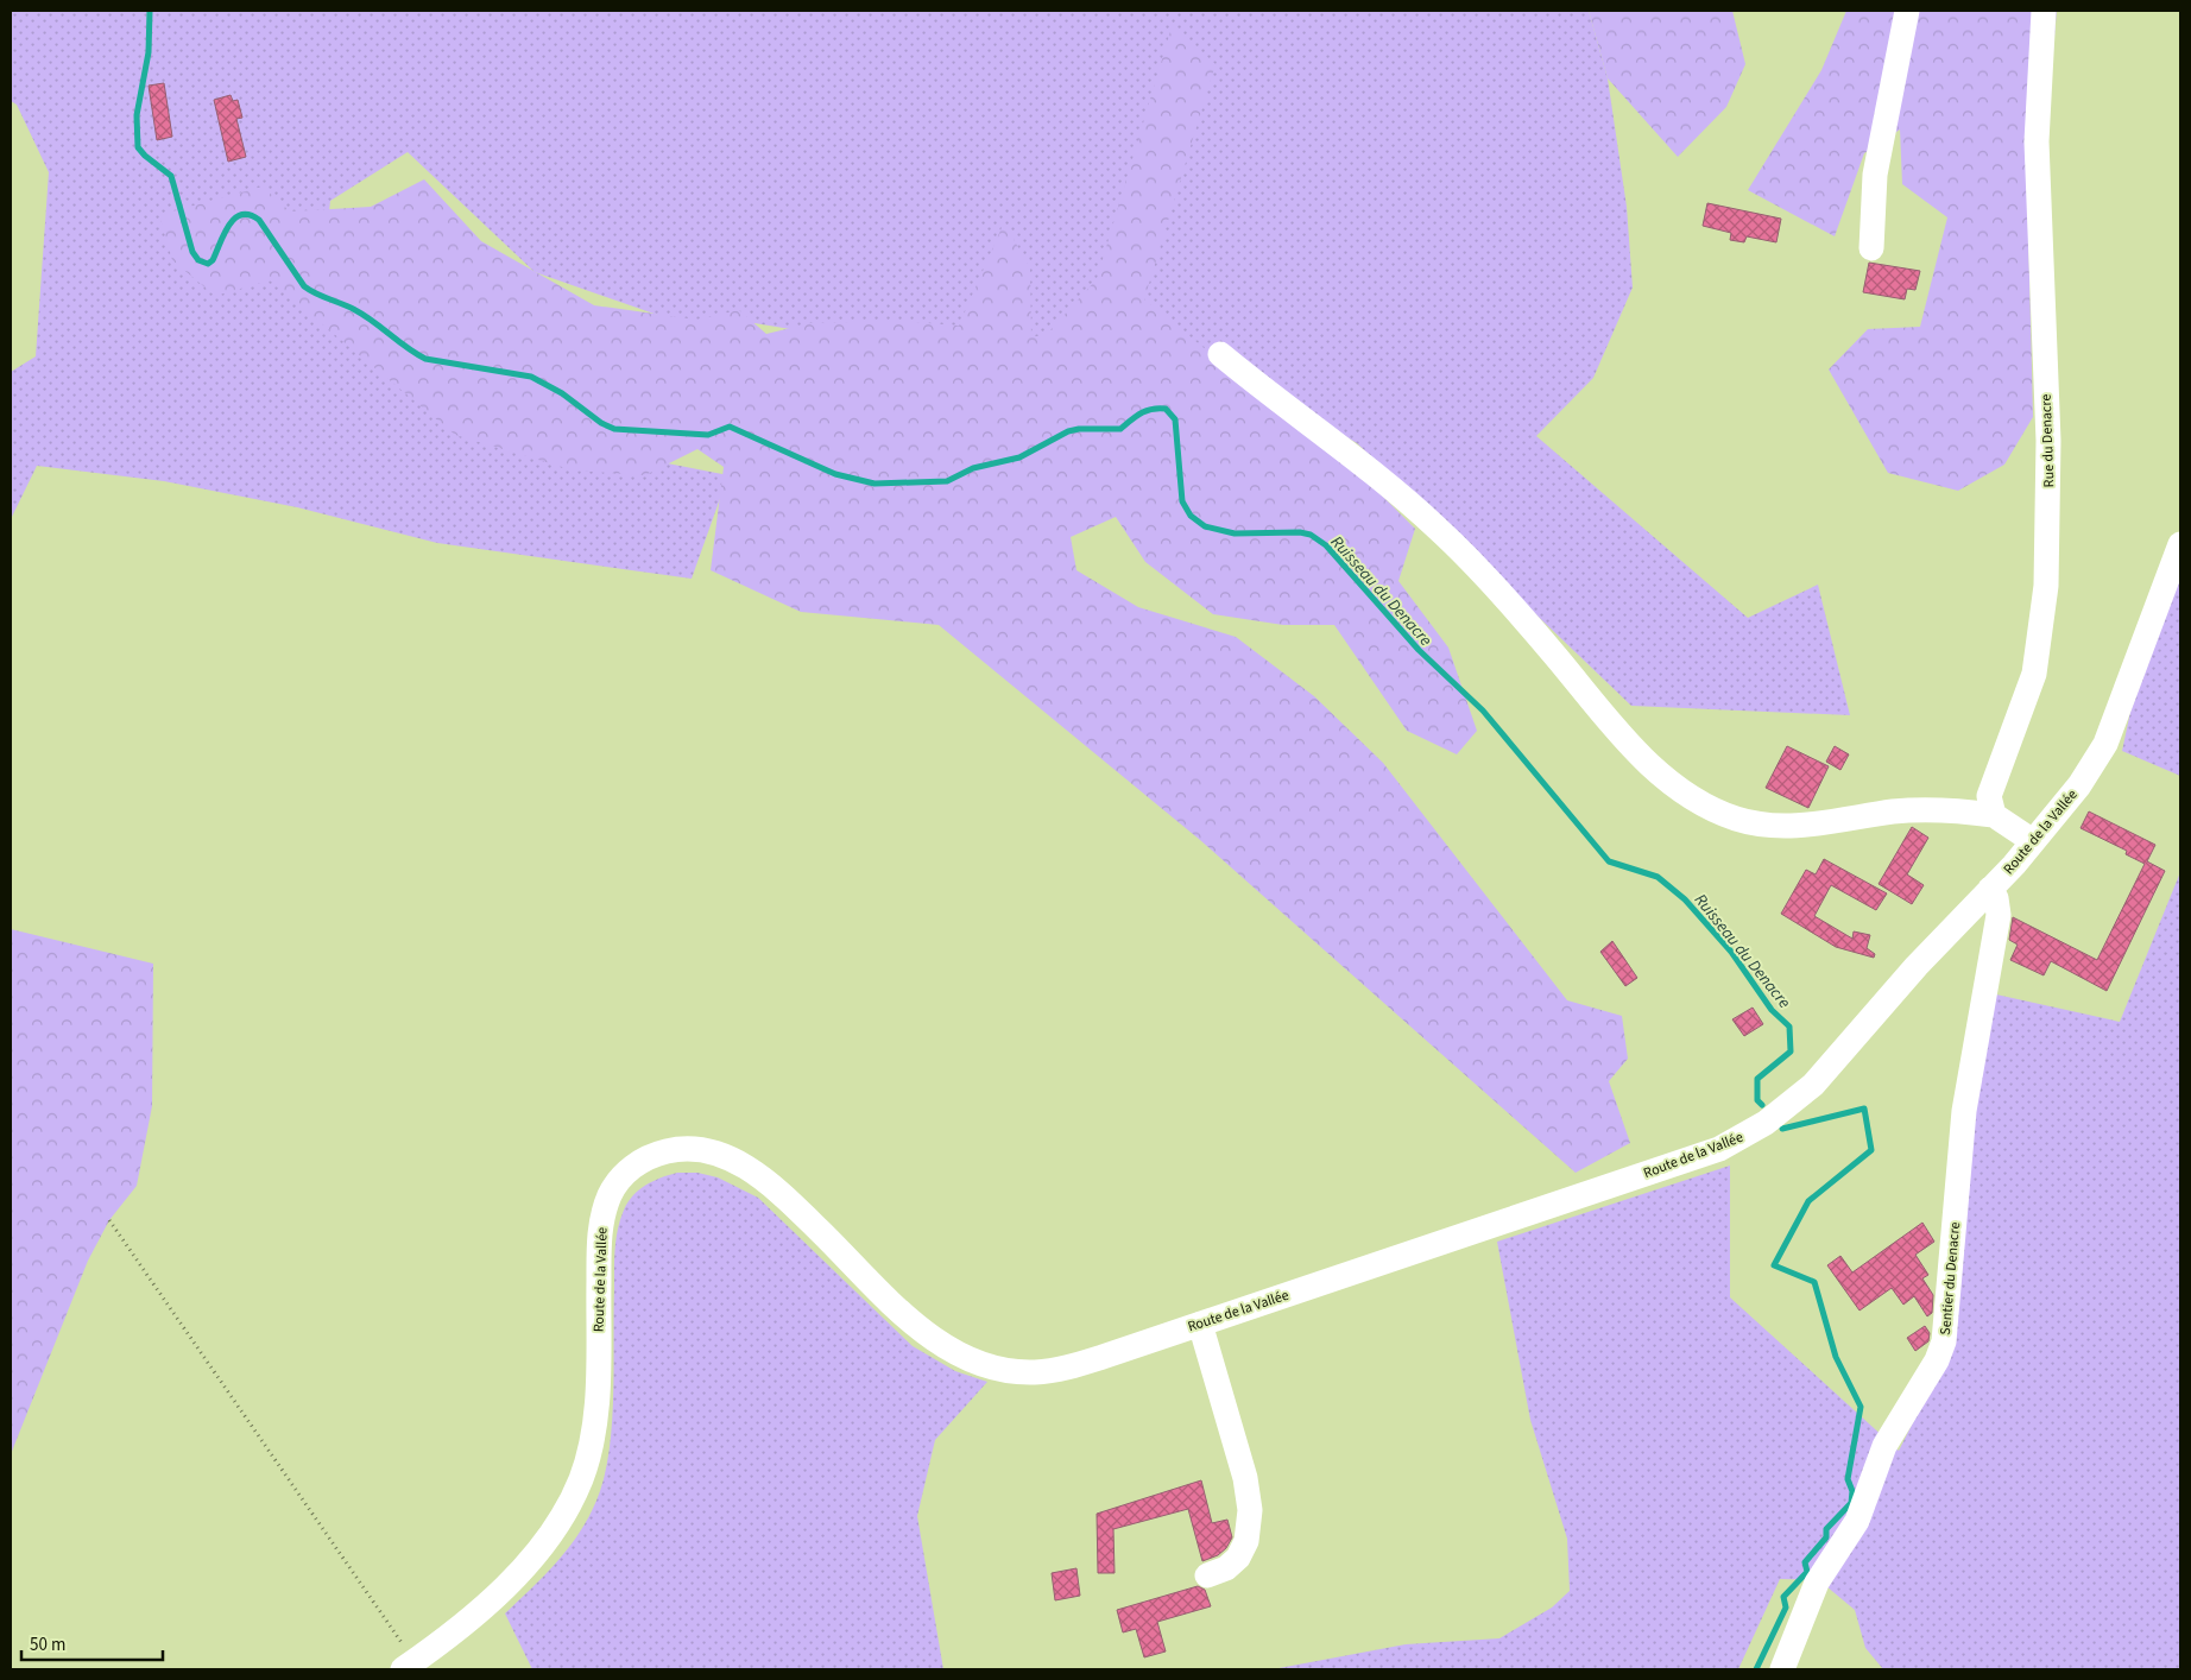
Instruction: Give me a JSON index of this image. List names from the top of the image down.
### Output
{
  "streets": {
    "street": ["Rue du Denacre", "Route de la Vallée", "Sentier du Denacre"]
  },
  "crossings": [
    ["Route de la Vallée", "Sentier du Denacre"]
  ],
  "water": ["Ruisseau du Denacre"],
  "scale_bar": "50 m"
}
